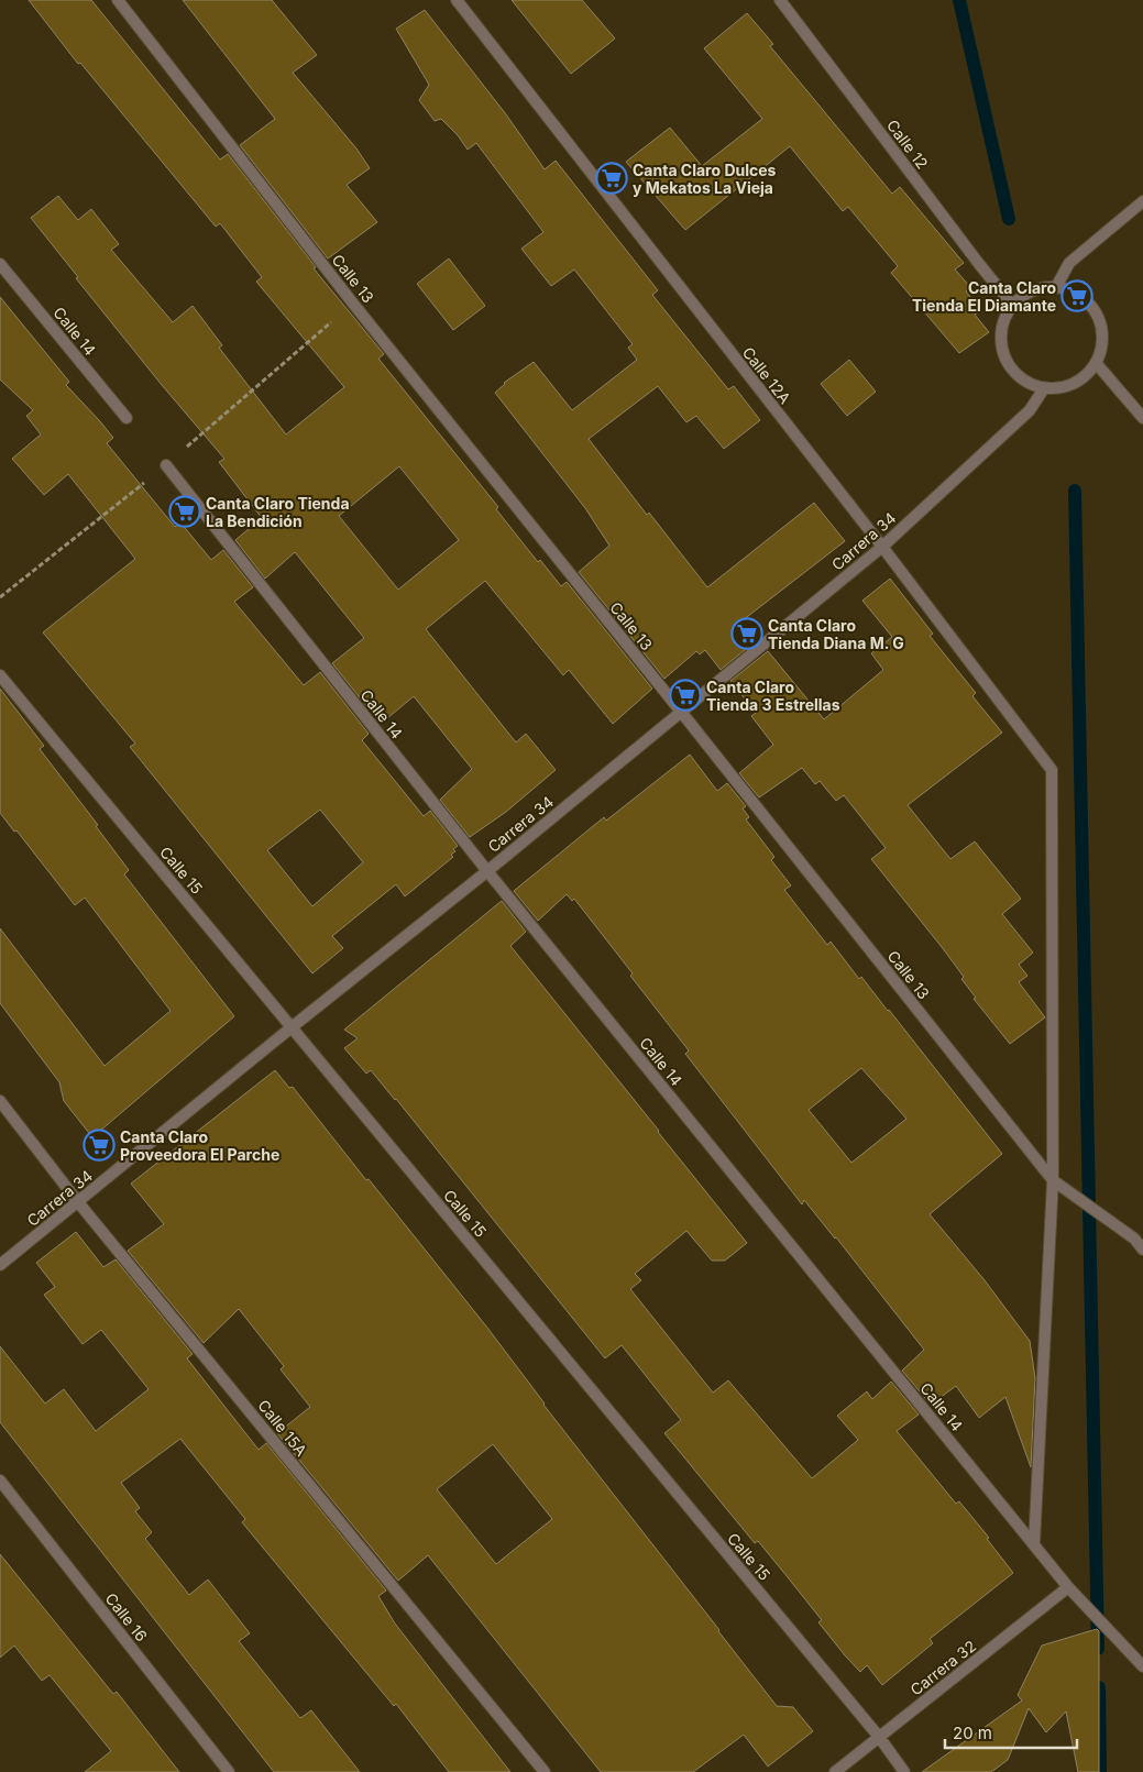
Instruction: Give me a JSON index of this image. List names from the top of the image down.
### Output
{
  "streets": {
    "street": [
      "Calle 12",
      "Calle 13",
      "Calle 14",
      "Calle 12A",
      "Carrera 34",
      "Calle 15",
      "Calle 15A",
      "Calle 16",
      "Carrera 32"
    ]
  },
  "crossings": [
    ["Calle 12", "Carrera 34"],
    ["Calle 13", "Calle 12A"],
    ["Calle 13", "Carrera 34"],
    ["Calle 14", "Carrera 34"],
    ["Calle 14", "Carrera 32"],
    ["Calle 12A", "Carrera 34"],
    ["Carrera 34", "Calle 15"],
    ["Carrera 34", "Calle 15A"],
    ["Calle 15", "Carrera 32"]
  ],
  "places": {
    "supermarket": [
      "Canta Claro Dulces y Mekatos La Vieja",
      "Canta Claro Tienda El Diamante",
      "Canta Claro Tienda La Bendición",
      "Canta Claro Tienda Diana M. G",
      "Canta Claro Tienda 3 Estrellas",
      "Canta Claro Proveedora El Parche"
    ]
  },
  "scale_bar": "20 m"
}
